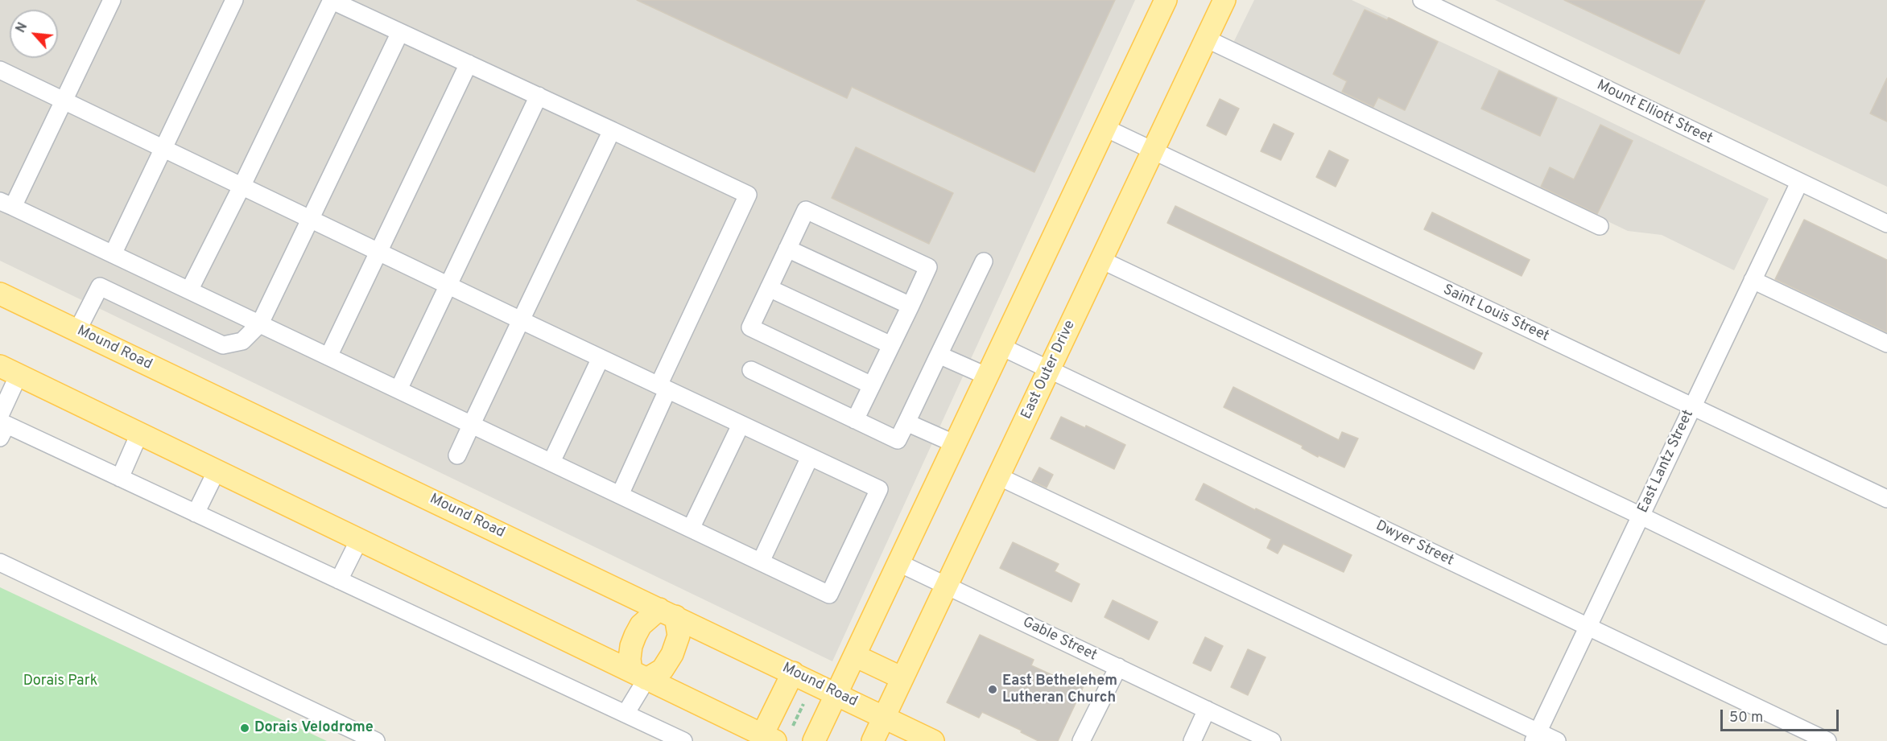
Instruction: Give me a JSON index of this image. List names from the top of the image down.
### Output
{
  "streets": {
    "main road": ["Mound Road", "East Outer Drive"],
    "street": [
      "Mount Elliott Street",
      "Saint Louis Street",
      "East Lantz Street",
      "Dwyer Street",
      "Gable Street"
    ]
  },
  "crossings": [
    ["Mount Elliott Street", "East Lantz Street"],
    ["Saint Louis Street", "East Outer Drive"],
    ["Saint Louis Street", "East Lantz Street"],
    ["Mound Road", "East Outer Drive"],
    ["East Outer Drive", "Dwyer Street"],
    ["East Outer Drive", "Gable Street"],
    ["East Lantz Street", "Dwyer Street"]
  ],
  "parks": ["Dorais Park"],
  "places": ["East Bethelehem Lutheran Church", "Dorais Velodrome"],
  "scale_bar": "50 m",
  "north": "top left"
}
